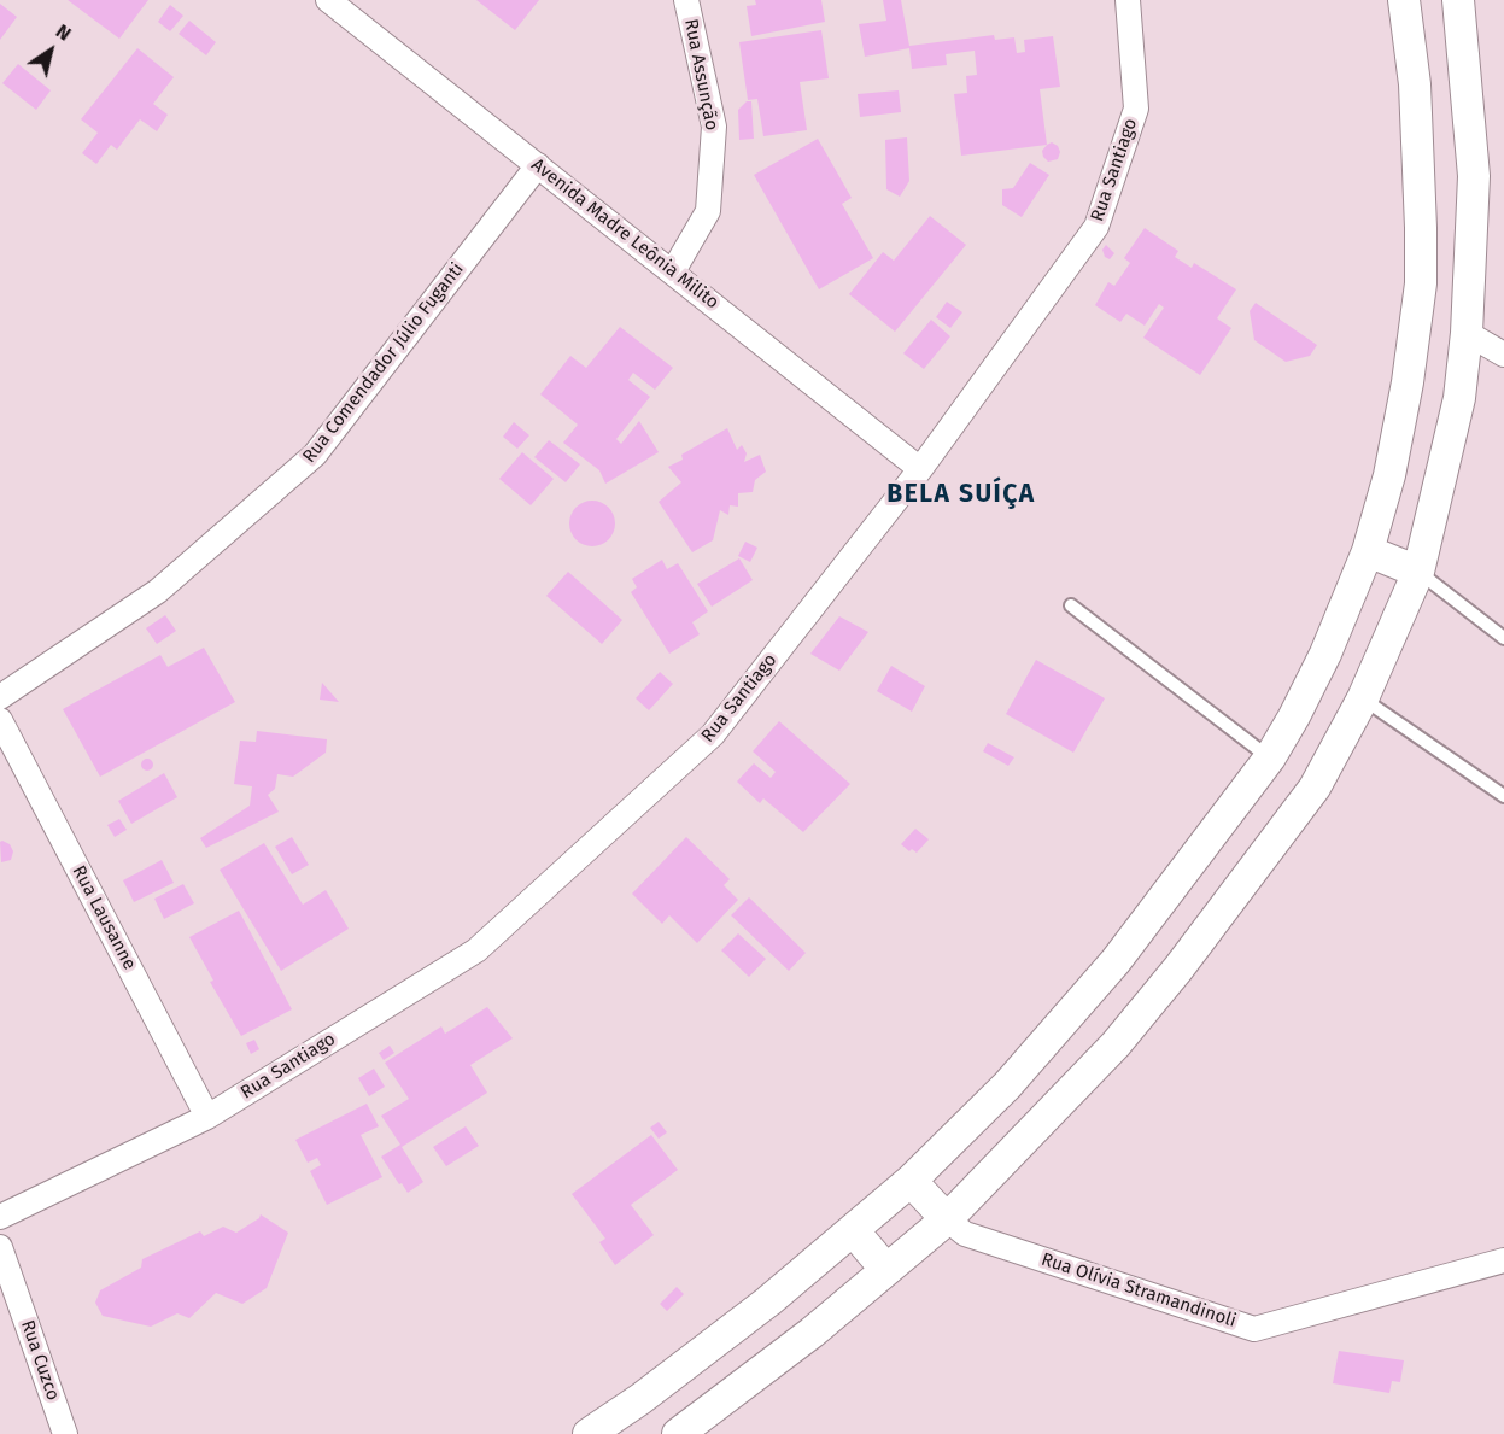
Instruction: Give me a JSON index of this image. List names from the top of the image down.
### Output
{
  "streets": {
    "street": [
      "Rua Assunção",
      "Rua Santiago",
      "Avenida Madre Leônia Milito",
      "Rua Comendador Júlio Fuganti",
      "Rua Lausanne",
      "Rua Olívia Stramandinoli",
      "Rua Cuzco"
    ]
  },
  "crossings": [
    ["Rua Assunção", "Avenida Madre Leônia Milito"],
    ["Rua Santiago", "Avenida Madre Leônia Milito"],
    ["Rua Santiago", "Rua Lausanne"],
    ["Avenida Madre Leônia Milito", "Rua Comendador Júlio Fuganti"]
  ],
  "districts": ["BELA SUÍÇA"],
  "north": "top right"
}
